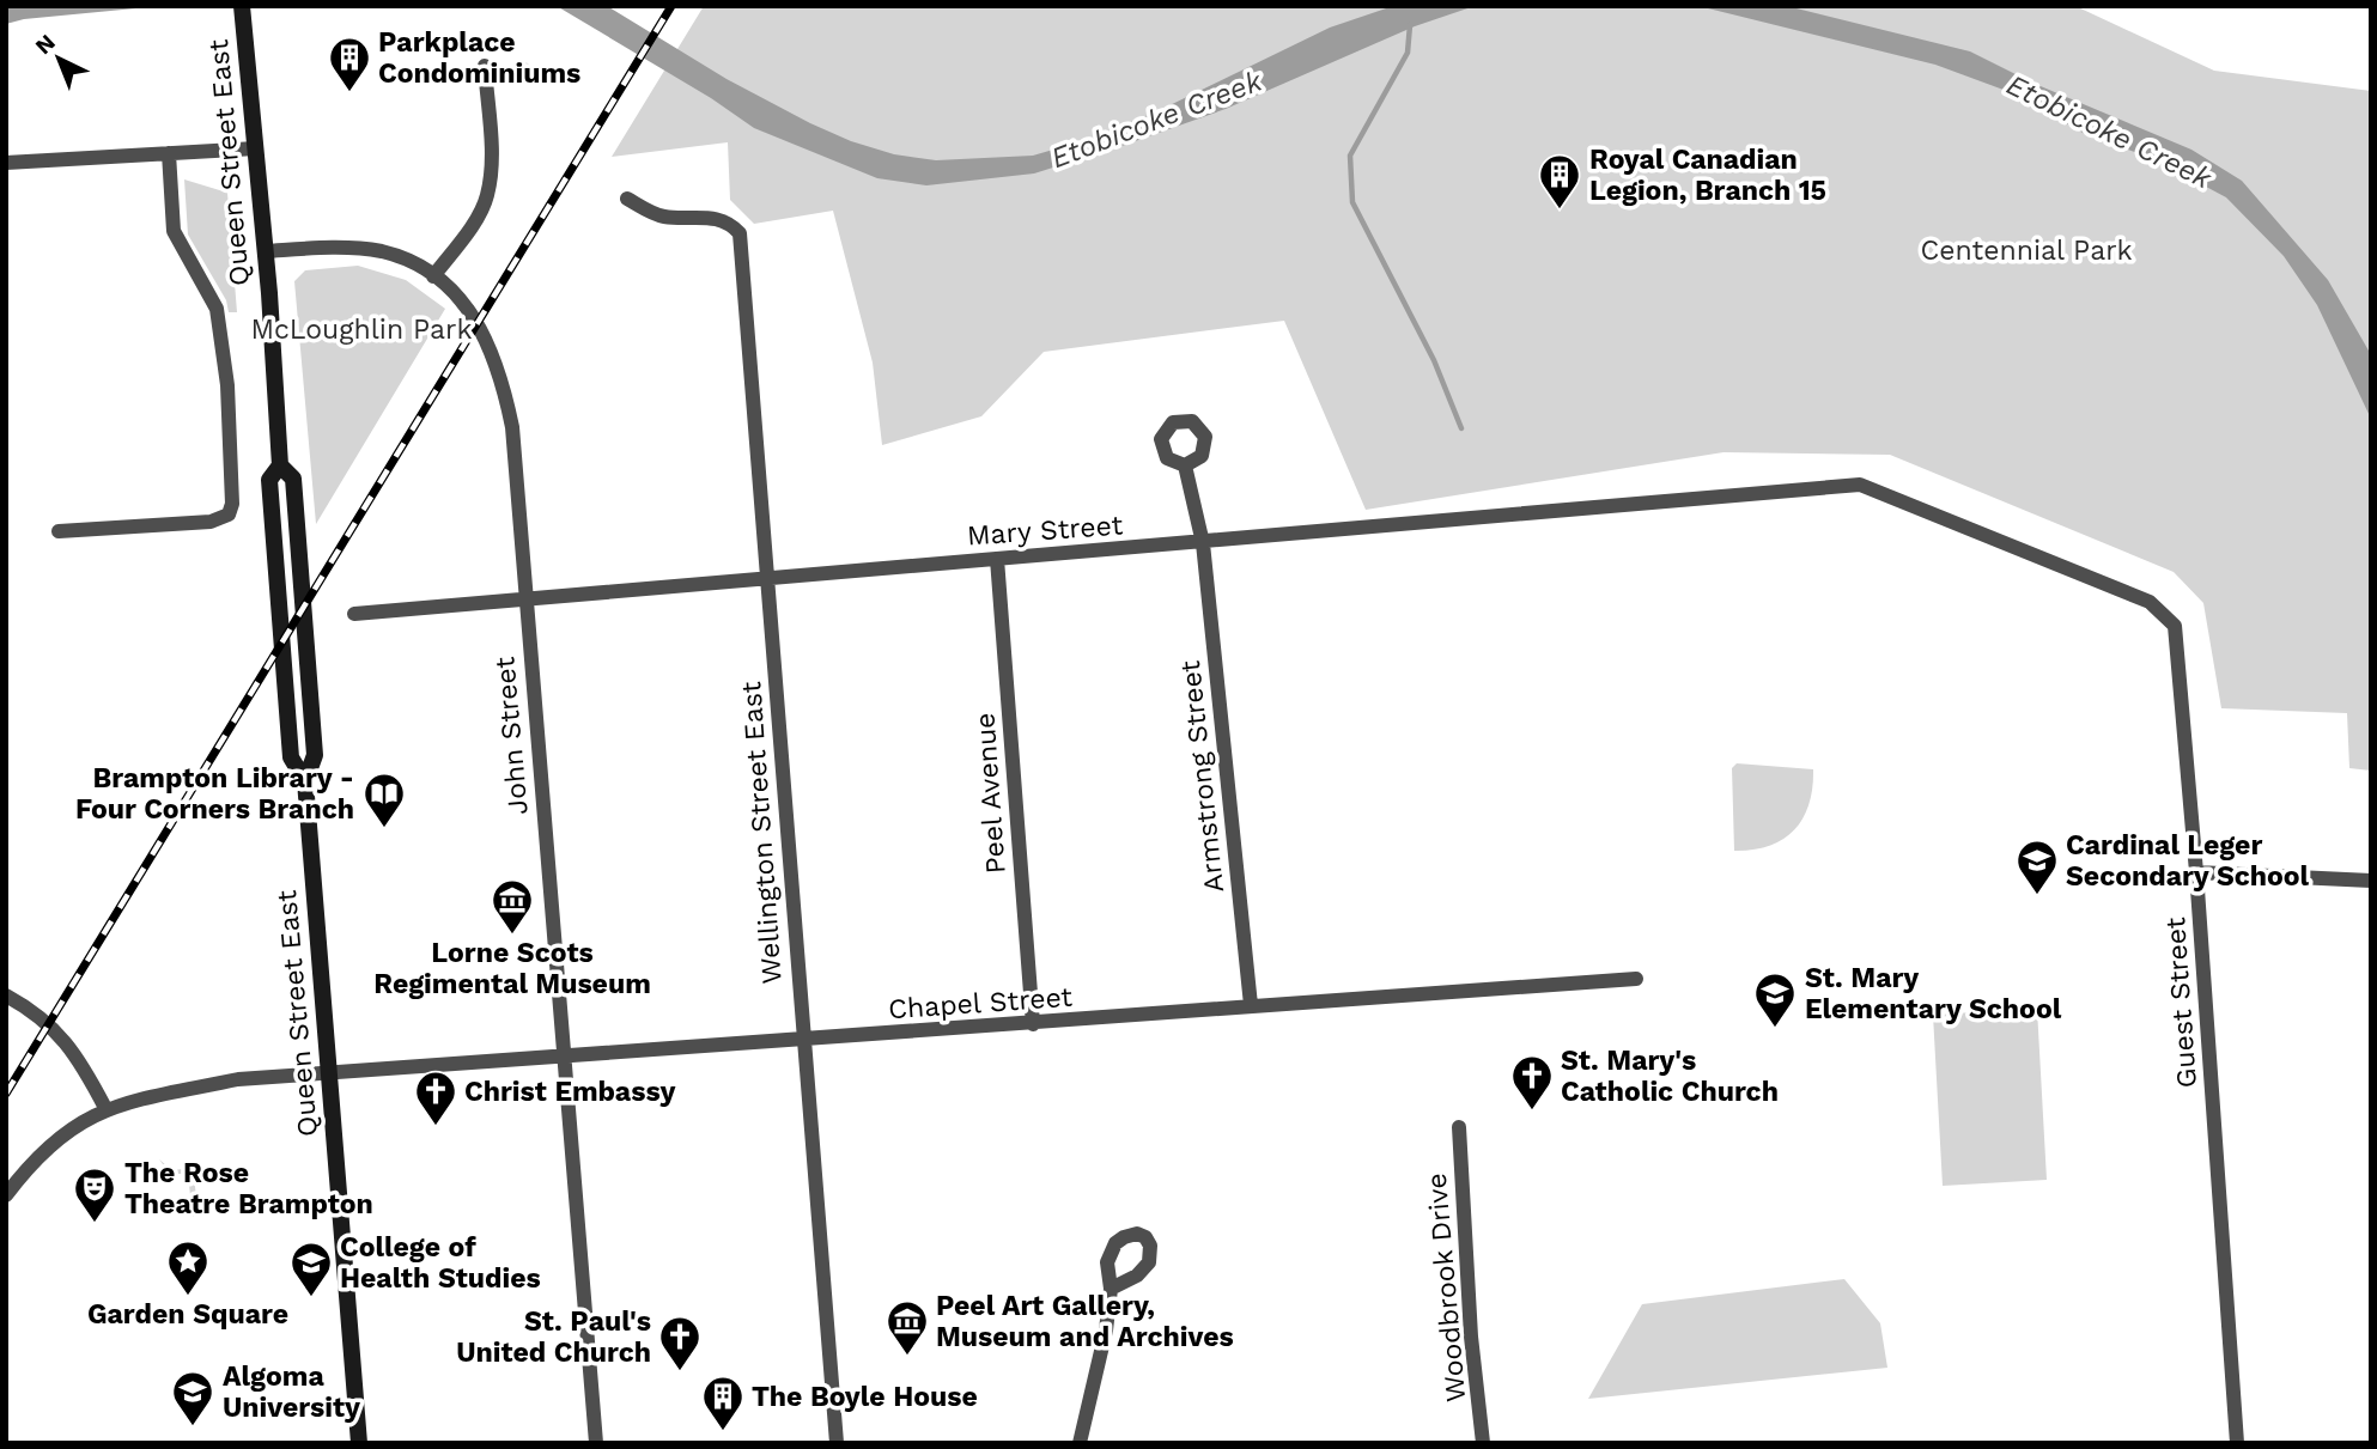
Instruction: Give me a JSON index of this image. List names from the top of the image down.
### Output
{
  "streets": {
    "main road": ["Queen Street East"],
    "street": [
      "Mary Street",
      "John Street",
      "Armstrong Street",
      "Peel Avenue",
      "Wellington Street East",
      "Chapel Street",
      "Guest Street",
      "Woodbrook Drive"
    ]
  },
  "crossings": [
    ["Queen Street East", "John Street"],
    ["Queen Street East", "Chapel Street"],
    ["Mary Street", "John Street"],
    ["Mary Street", "Armstrong Street"],
    ["Mary Street", "Peel Avenue"],
    ["Mary Street", "Wellington Street East"],
    ["Mary Street", "Guest Street"],
    ["John Street", "Chapel Street"],
    ["Armstrong Street", "Chapel Street"],
    ["Peel Avenue", "Chapel Street"],
    ["Wellington Street East", "Chapel Street"]
  ],
  "water": ["Etobicoke Creek"],
  "parks": ["Centennial Park", "McLoughlin Park"],
  "places": {
    "building": ["Parkplace Condominiums", "Royal Canadian Legion, Branch 15", "The Boyle House"],
    "library": ["Brampton Library - Four Corners Branch"],
    "school or university": [
      "Cardinal Leger Secondary School",
      "St. Mary Elementary School",
      "College of Health Studies",
      "Algoma University"
    ],
    "museum": ["Lorne Scots Regimental Museum", "Peel Art Gallery, Museum and Archives"],
    "church": ["St. Mary's Catholic Church", "Christ Embassy", "St. Paul's United Church"],
    "theatre": ["The Rose Theatre Brampton"],
    "place": ["Garden Square"]
  },
  "north": "top left"
}
